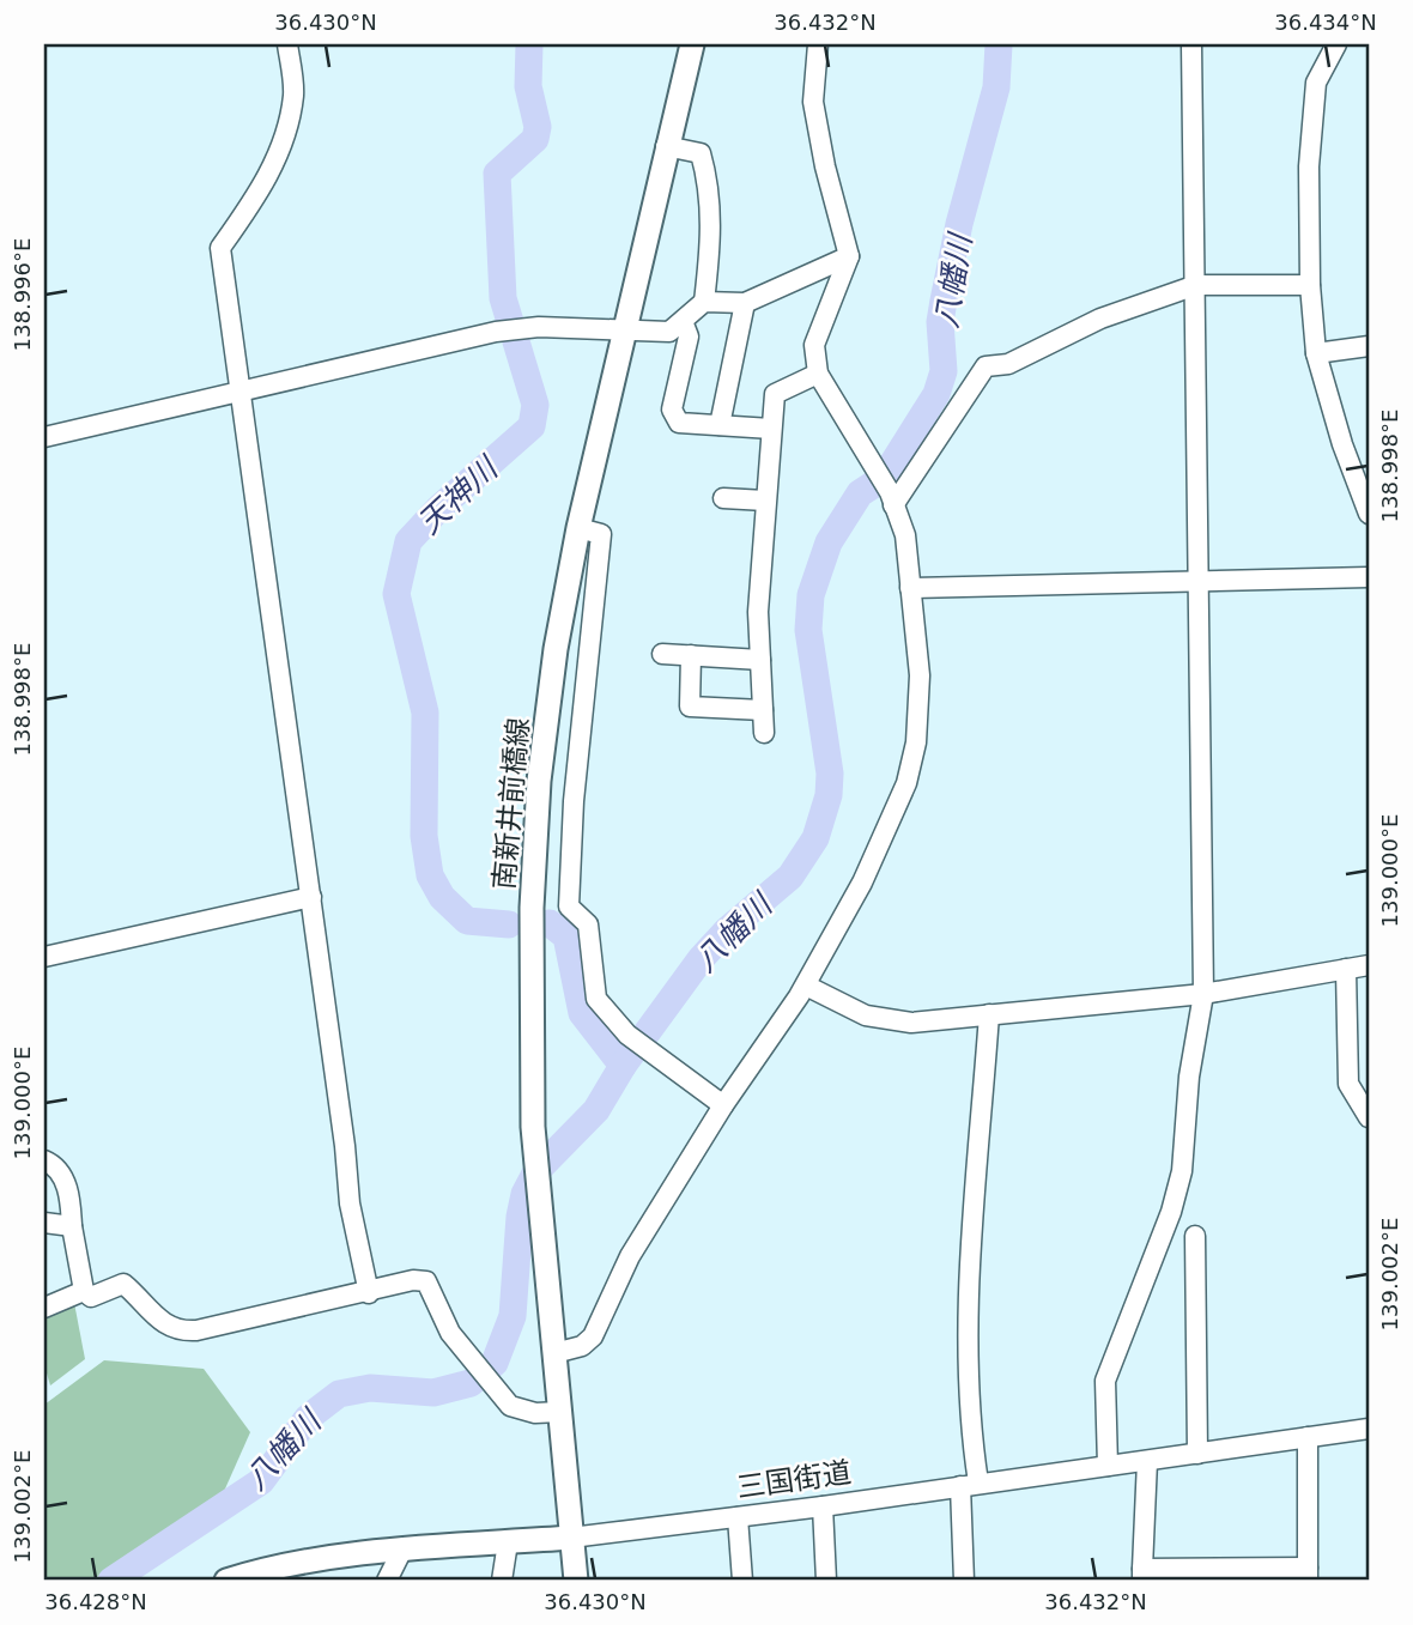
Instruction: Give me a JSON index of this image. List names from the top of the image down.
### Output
{
  "streets": {
    "main road": ["南新井前橋線", "三国街道"]
  },
  "crossings": [
    ["南新井前橋線", "三国街道"]
  ],
  "water": ["八幡川", "天神川"],
  "coordinates": [
    "36.430°N",
    "36.432°N",
    "36.434°N",
    "138.996°E",
    "138.998°E",
    "139.000°E",
    "139.002°E",
    "36.428°N"
  ]
}
